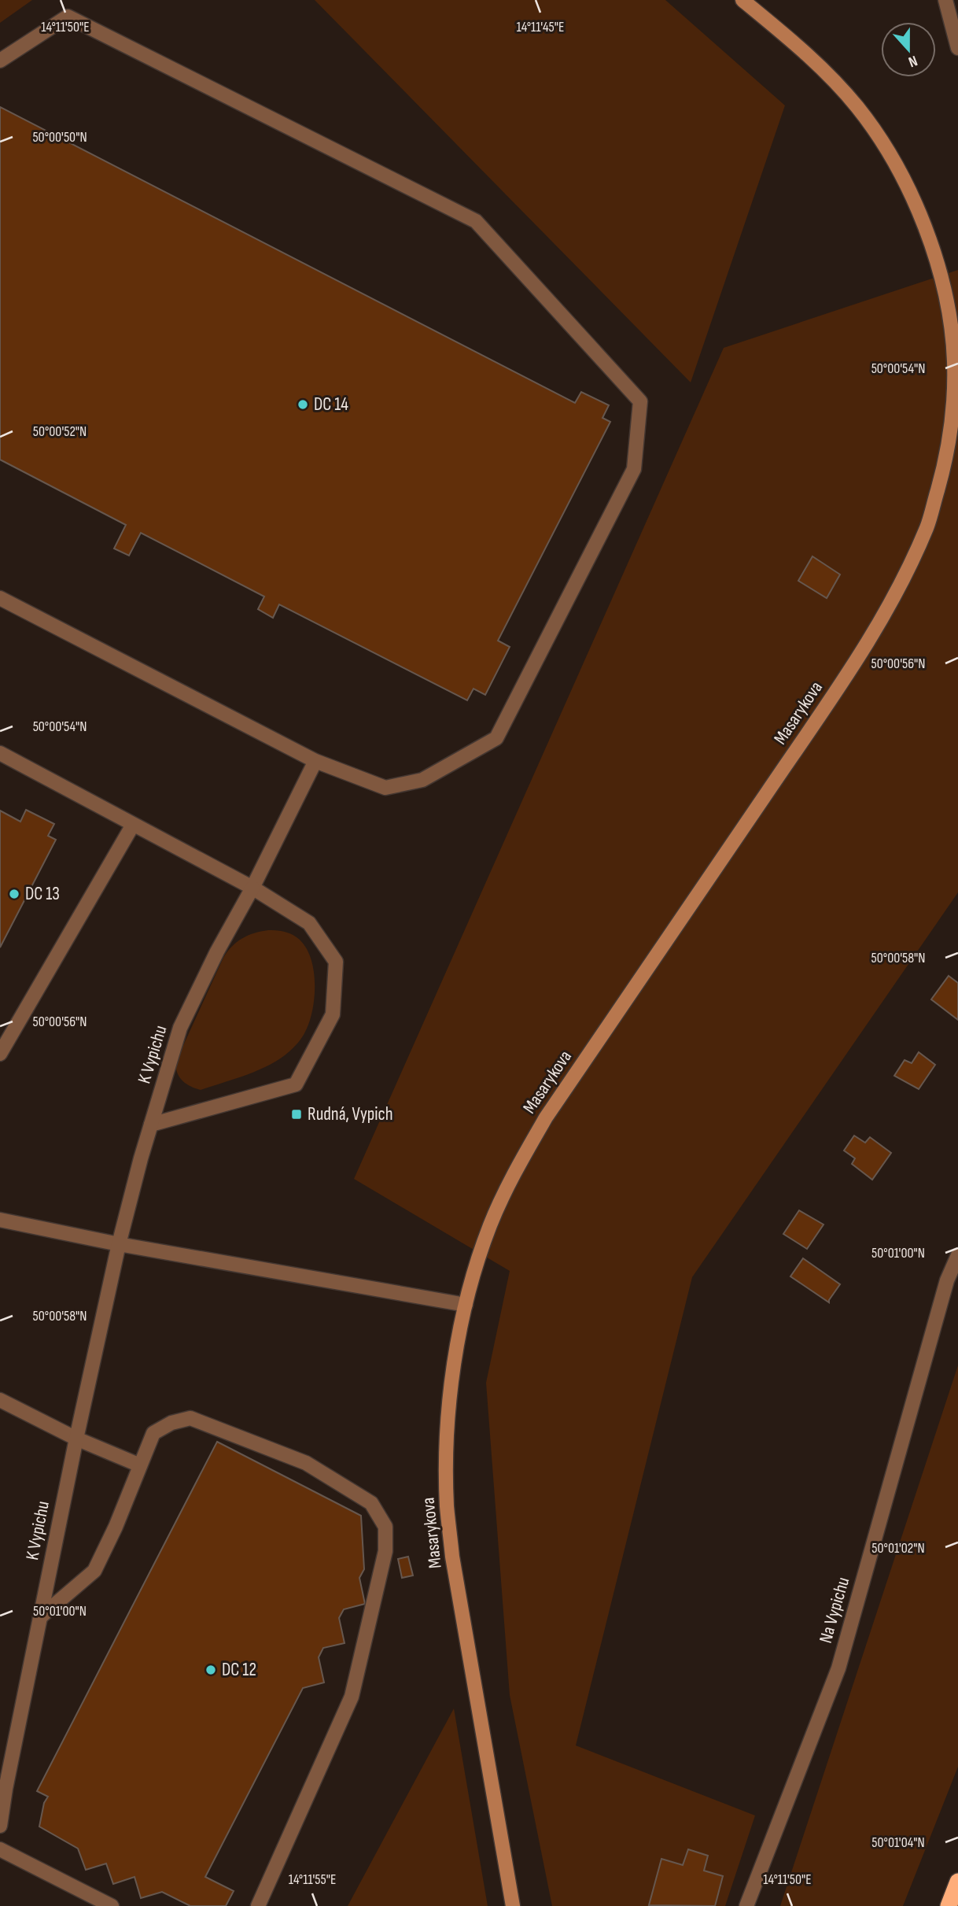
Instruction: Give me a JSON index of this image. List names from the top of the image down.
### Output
{
  "streets": {
    "main road": ["Masarykova"],
    "street": ["K Vypichu", "Na Vypichu"]
  },
  "places": {
    "other": ["DC 14", "DC 13", "DC 12"],
    "transit": ["Rudná, Vypich"]
  },
  "north": "bottom",
  "coordinates": [
    "14°11'50\"E",
    "14°11'45\"E",
    "50°00'50\"N",
    "50°00'54\"N",
    "50°00'52\"N",
    "50°00'56\"N",
    "50°00'58\"N",
    "50°01'00\"N",
    "50°01'02\"N",
    "50°01'04\"N",
    "14°11'55\"E"
  ]
}
